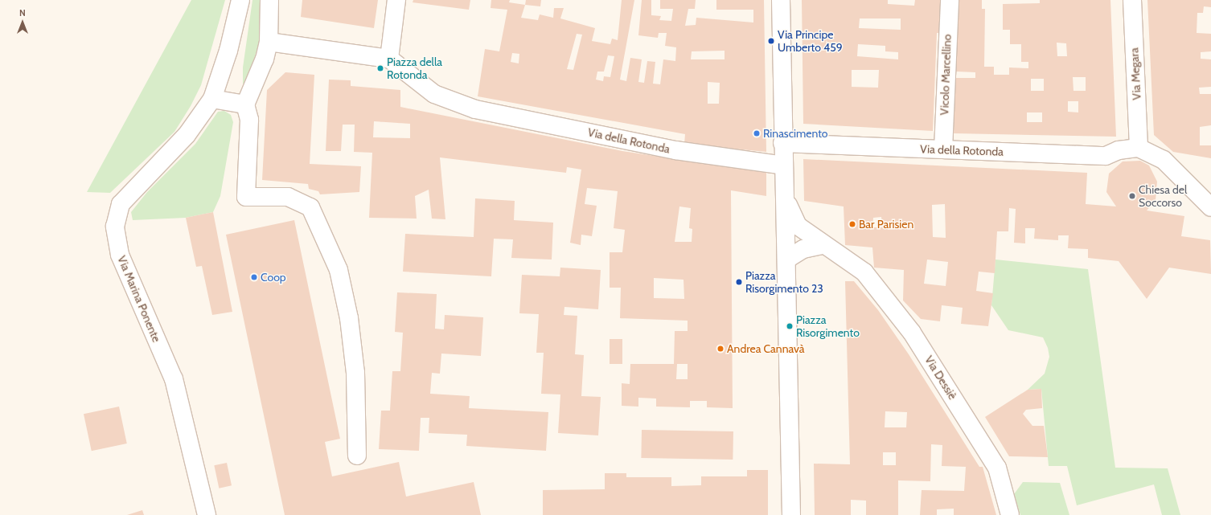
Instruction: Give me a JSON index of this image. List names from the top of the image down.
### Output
{
  "streets": {
    "street": [
      "Via Megara",
      "Vicolo Marcellino",
      "Via della Rotonda",
      "Via Marina Ponente",
      "Via Dessiè"
    ]
  },
  "crossings": [
    ["Via Megara", "Via della Rotonda"],
    ["Vicolo Marcellino", "Via della Rotonda"]
  ],
  "places": [
    "Via Principe Umberto 459",
    "Piazza della Rotonda",
    "Rinascimento",
    "Chiesa del Soccorso",
    "Bar Parisien",
    "Coop",
    "Piazza Risorgimento 23",
    "Piazza Risorgimento",
    "Andrea Cannavà"
  ],
  "north": "top"
}
